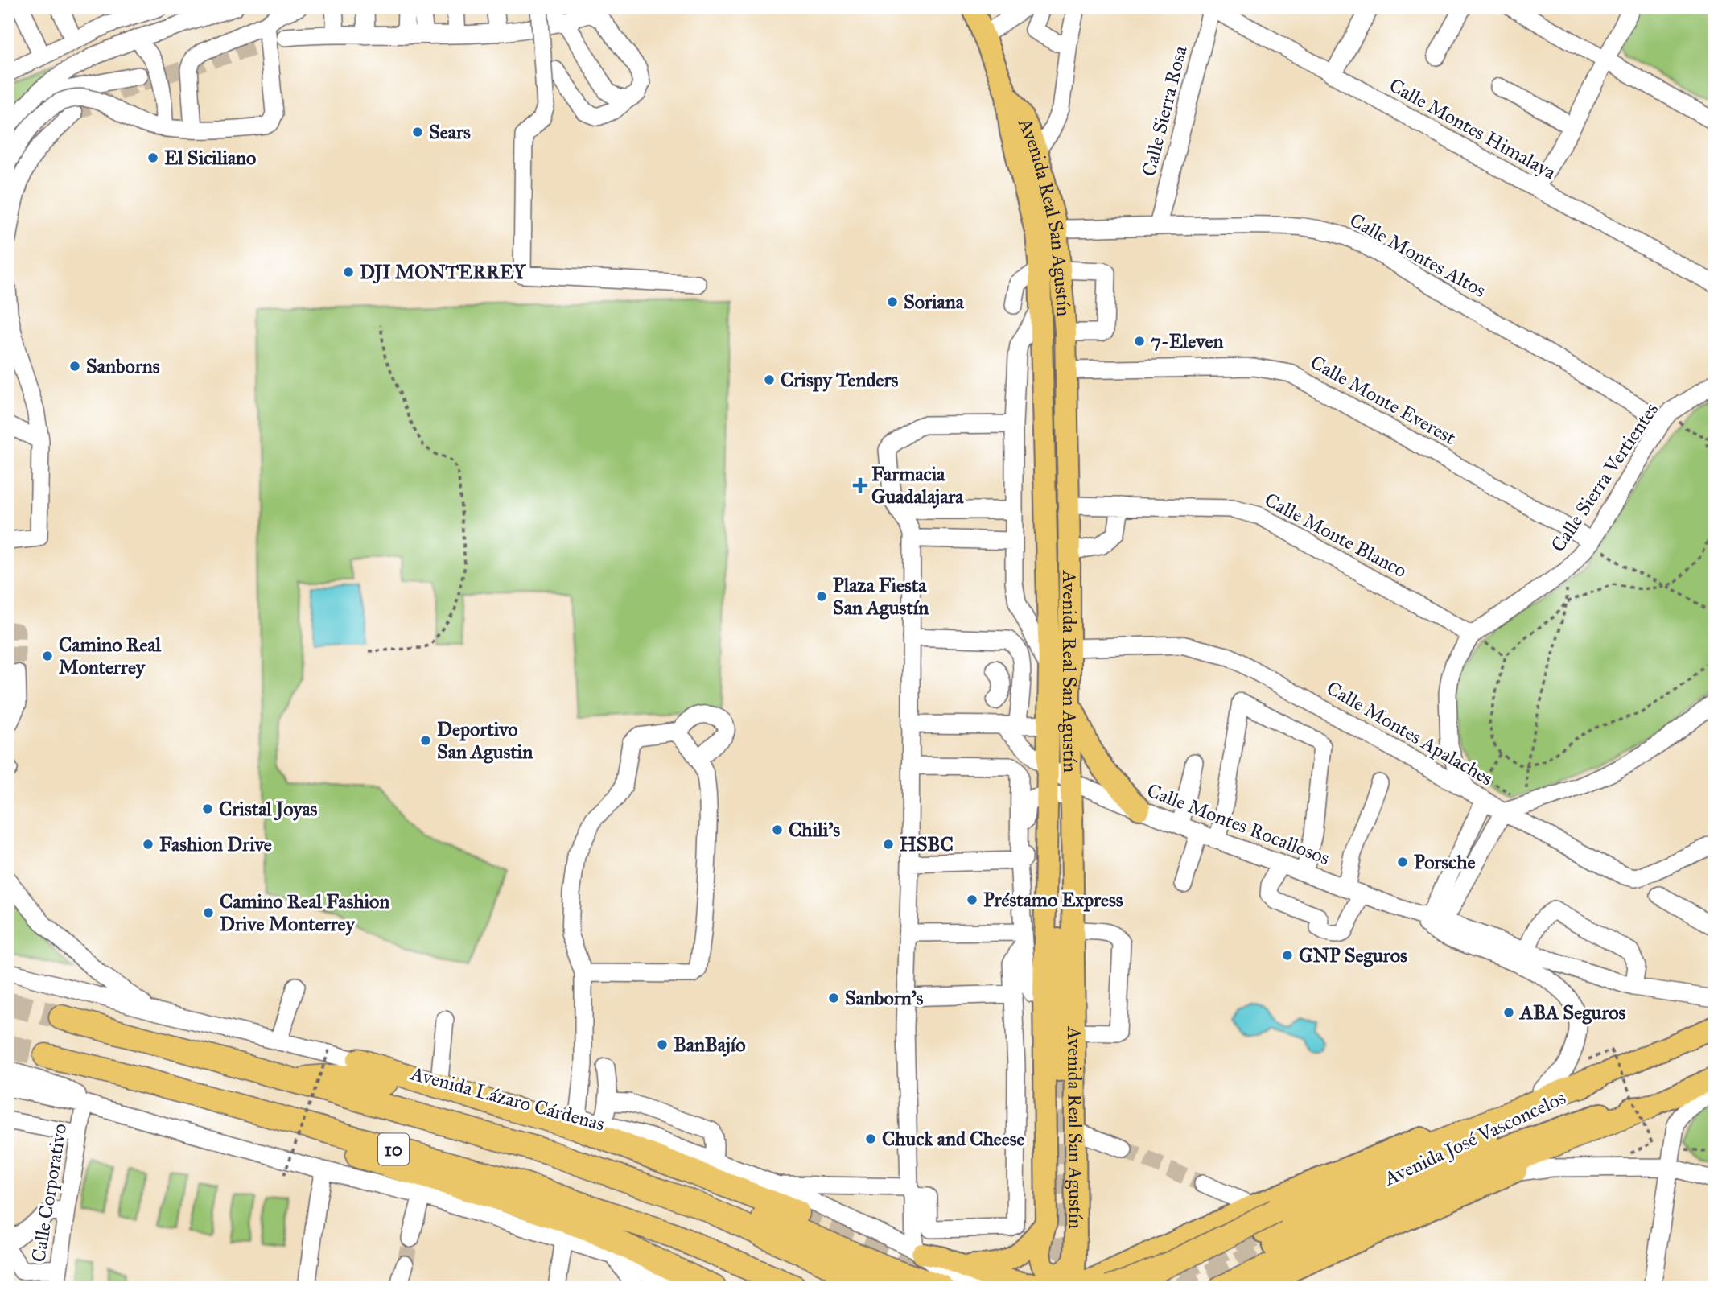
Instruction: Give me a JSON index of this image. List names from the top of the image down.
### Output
{
  "streets": {
    "highway": ["Avenida Lázaro Cárdenas", "10"],
    "main road": ["Avenida Real San Agustín", "Avenida José Vasconcelos"],
    "street": [
      "Calle Sierra Rosa",
      "Calle Montes Himalaya",
      "Calle Montes Altos",
      "Calle Monte Everest",
      "Calle Sierra Vertientes",
      "Calle Monte Blanco",
      "Calle Montes Apalaches",
      "Calle Montes Rocallosos",
      "Calle Corporativo"
    ]
  },
  "crossings": [
    ["Calle Sierra Rosa", "Calle Montes Himalaya"],
    ["Calle Sierra Rosa", "Calle Montes Altos"],
    ["Avenida Real San Agustín", "Calle Montes Altos"],
    ["Avenida Real San Agustín", "Calle Monte Everest"],
    ["Avenida Real San Agustín", "Calle Monte Blanco"],
    ["Avenida Real San Agustín", "Calle Montes Apalaches"],
    ["Avenida Real San Agustín", "Calle Montes Rocallosos"],
    ["Calle Montes Altos", "Calle Sierra Vertientes"],
    ["Calle Monte Everest", "Calle Sierra Vertientes"],
    ["Calle Sierra Vertientes", "Calle Monte Blanco"],
    ["Calle Sierra Vertientes", "Calle Montes Apalaches"]
  ],
  "places": {
    "other": [
      "Sears",
      "El Siciliano",
      "DJI MONTERREY",
      "Soriana",
      "7-Eleven",
      "Sanborns",
      "Crispy Tenders",
      "Plaza Fiesta San Agustín",
      "Camino Real Monterrey",
      "Deportivo San Agustin",
      "Cristal Joyas",
      "Chili's",
      "Fashion Drive",
      "HSBC",
      "Porsche",
      "Préstamo Express",
      "Camino Real Fashion Drive Monterrey",
      "GNP Seguros",
      "Sanborn's",
      "ABA Seguros",
      "BanBajío",
      "Chuck and Cheese"
    ],
    "health": ["Farmacia Guadalajara"]
  }
}
